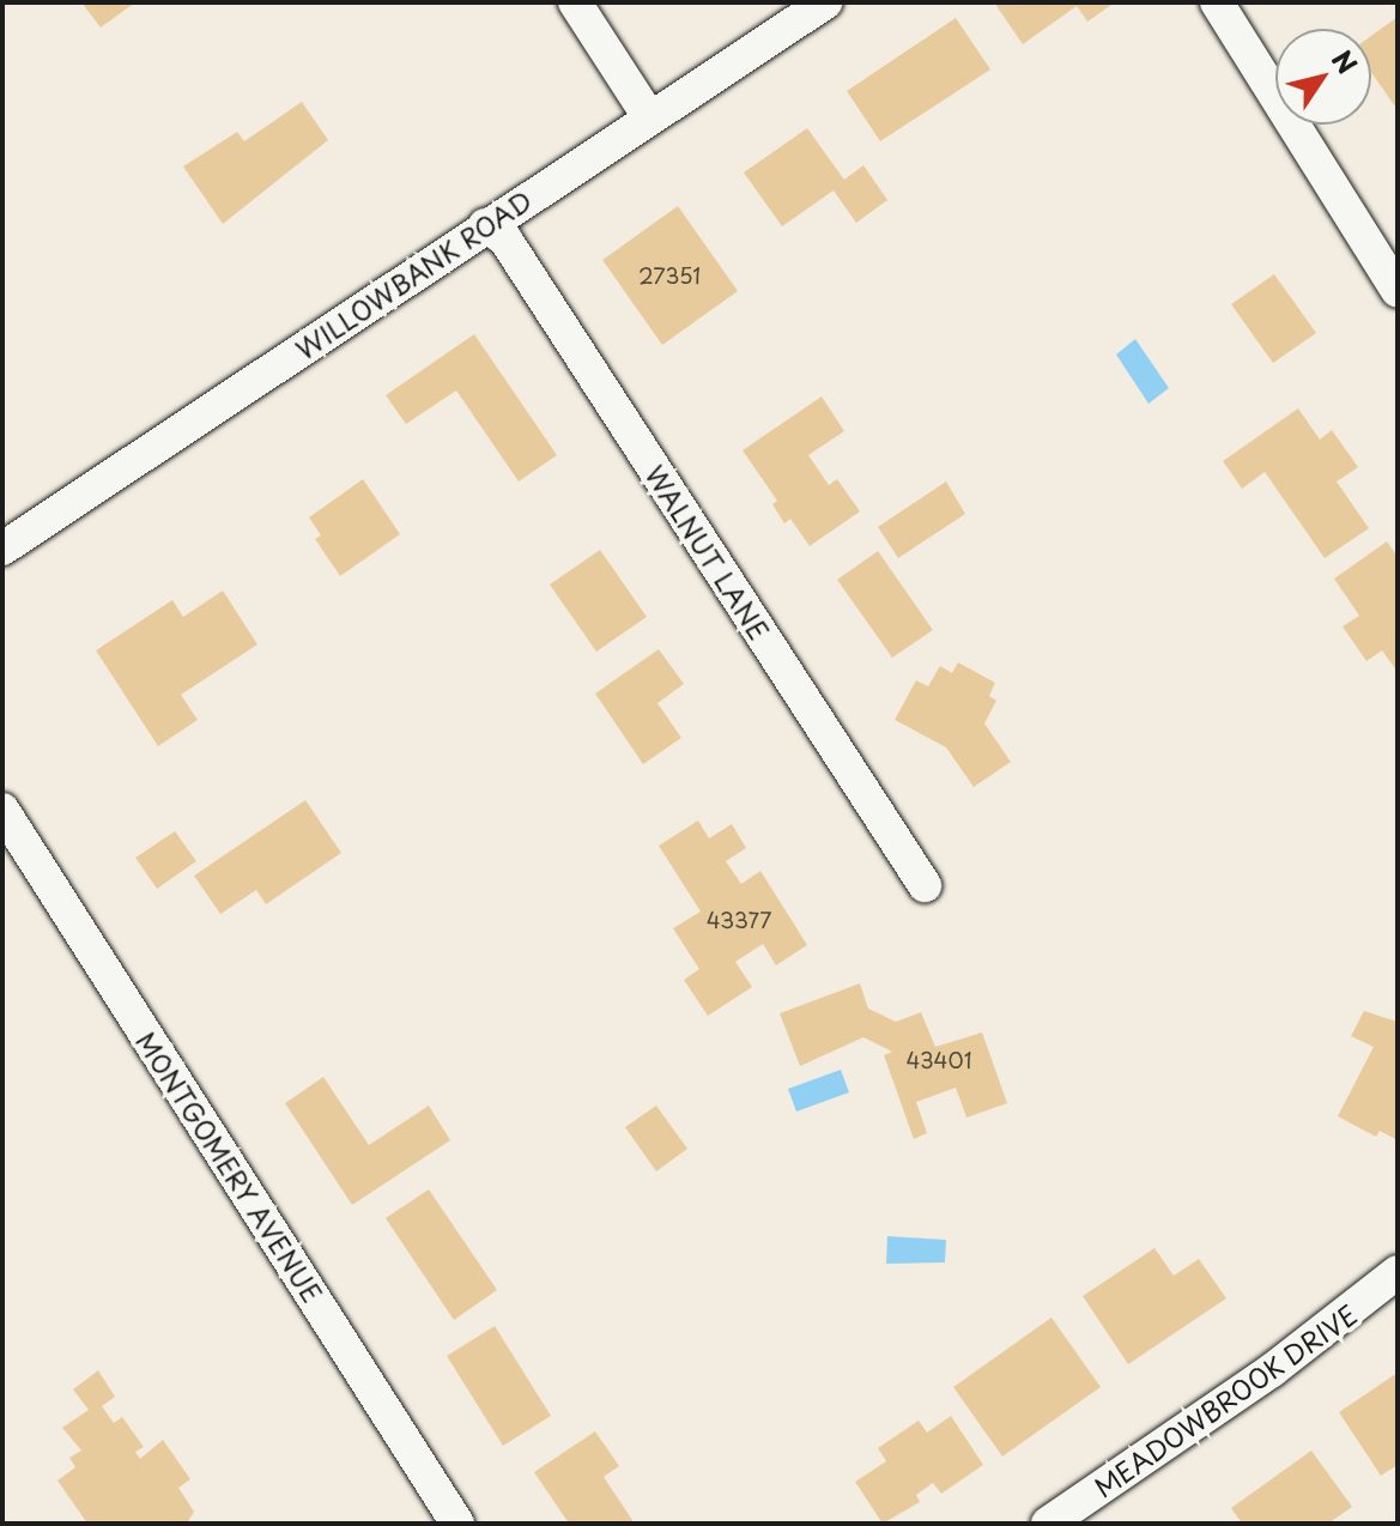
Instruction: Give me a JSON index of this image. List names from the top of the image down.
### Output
{
  "streets": {
    "street": [
      "WILLOWBANK ROAD",
      "WALNUT LANE",
      "MONTGOMERY AVENUE",
      "MEADOWBROOK DRIVE"
    ]
  },
  "crossings": [
    ["WILLOWBANK ROAD", "WALNUT LANE"]
  ],
  "house_numbers": ["27351", "43377", "43401"],
  "north": "top right"
}
